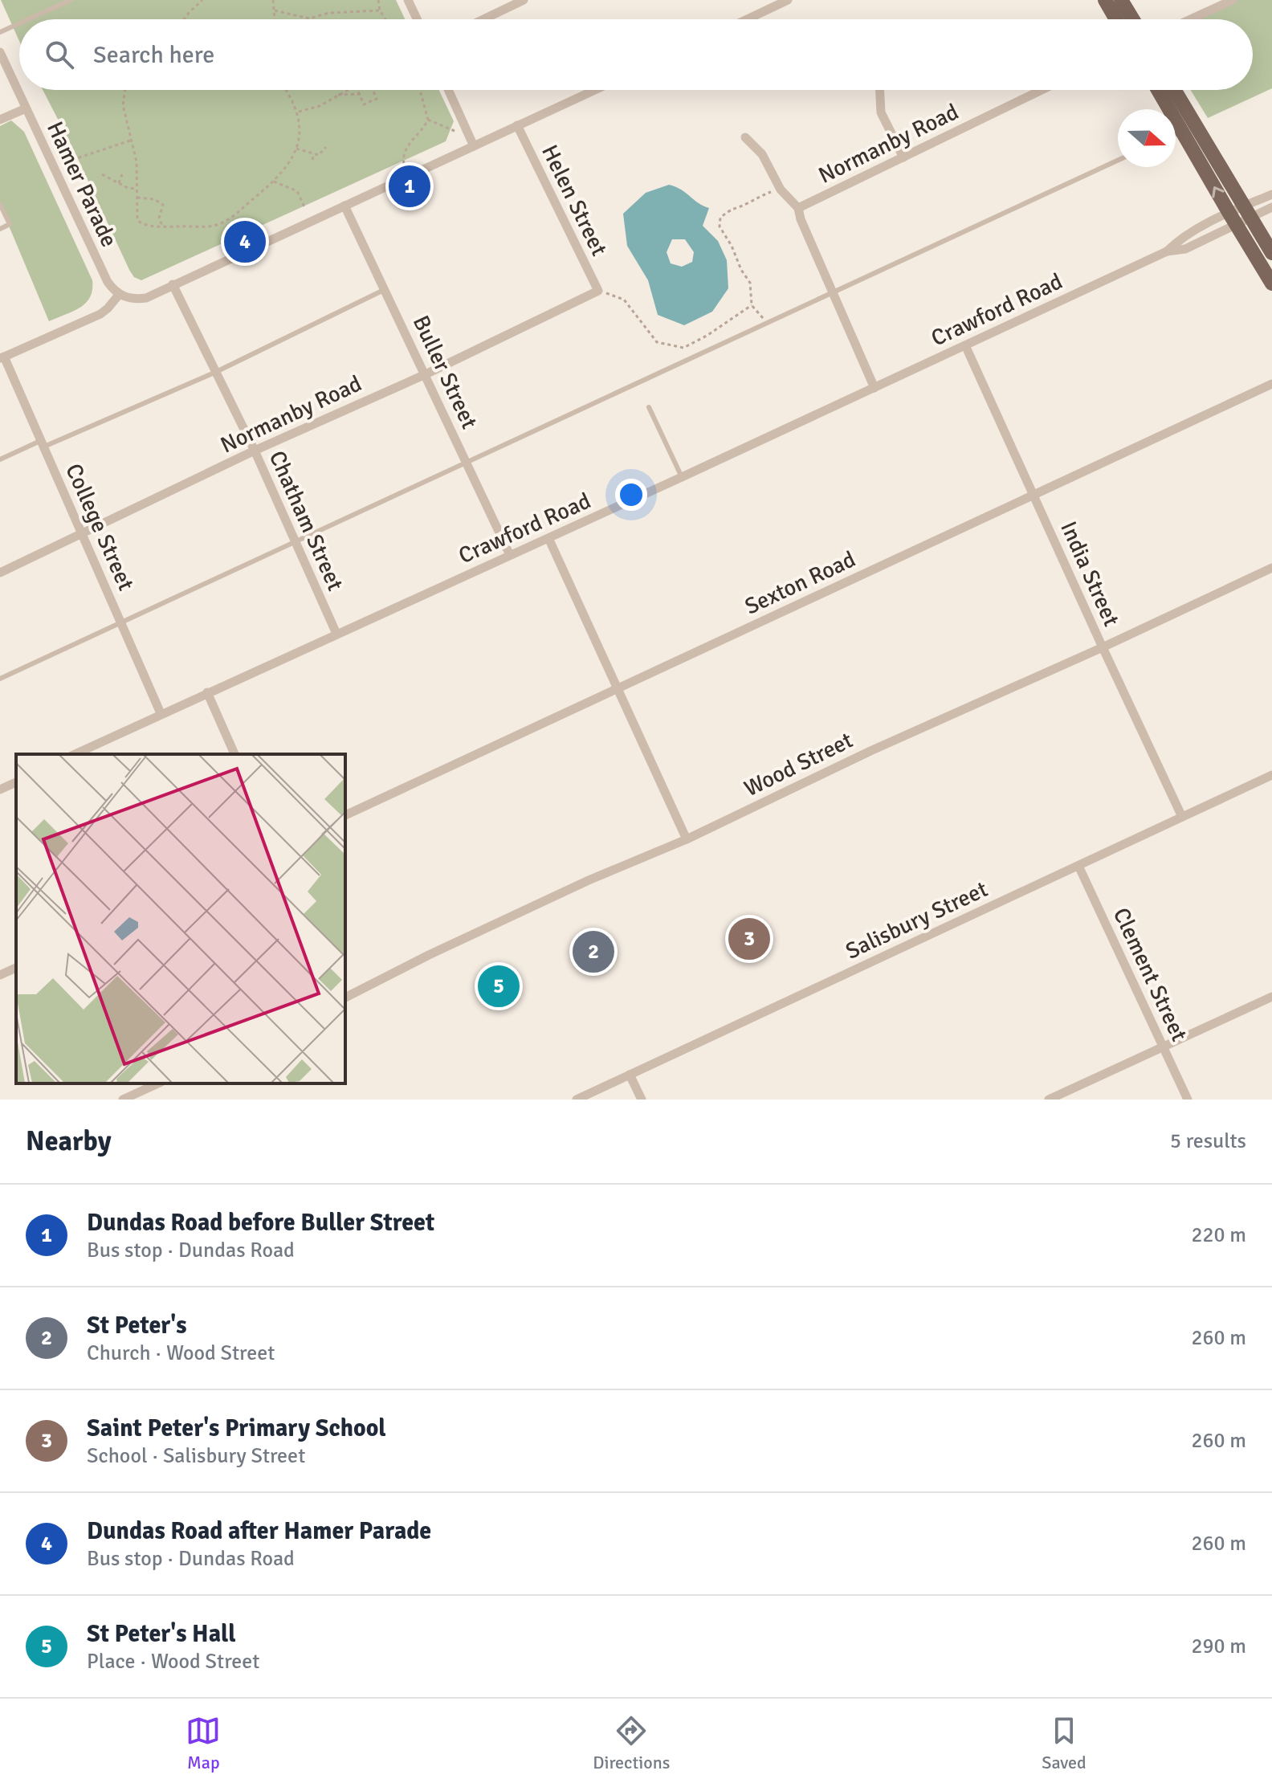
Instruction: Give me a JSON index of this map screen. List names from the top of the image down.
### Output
{
  "streets": {
    "street": [
      "Normanby Road",
      "Hamer Parade",
      "Helen Street",
      "Crawford Road",
      "Buller Street",
      "Chatham Street",
      "College Street",
      "India Street",
      "Sexton Road",
      "Wood Street",
      "Salisbury Street",
      "Clement Street"
    ]
  },
  "crossings": [
    ["Normanby Road", "Helen Street"],
    ["Normanby Road", "Buller Street"],
    ["Normanby Road", "Chatham Street"],
    ["Normanby Road", "College Street"],
    ["Crawford Road", "Buller Street"],
    ["Crawford Road", "Chatham Street"],
    ["Crawford Road", "College Street"],
    ["Crawford Road", "India Street"],
    ["India Street", "Sexton Road"],
    ["India Street", "Wood Street"],
    ["India Street", "Salisbury Street"],
    ["Salisbury Street", "Clement Street"]
  ],
  "north": "right",
  "page": {
    "search": "Search here",
    "pins": [
      "1",
      "4",
      "3",
      "2",
      "5"
    ],
    "heading": ["Nearby", "5 results"],
    "list": [
      {
        "mark": "1",
        "name": "Dundas Road before Buller Street",
        "note": "Bus stop · Dundas Road",
        "value": "220 m"
      },
      {
        "mark": "2",
        "name": "St Peter's",
        "note": "Church · Wood Street",
        "value": "260 m"
      },
      {
        "mark": "3",
        "name": "Saint Peter's Primary School",
        "note": "School · Salisbury Street",
        "value": "260 m"
      },
      {
        "mark": "4",
        "name": "Dundas Road after Hamer Parade",
        "note": "Bus stop · Dundas Road",
        "value": "260 m"
      },
      {
        "mark": "5",
        "name": "St Peter's Hall",
        "note": "Place · Wood Street",
        "value": "290 m"
      }
    ],
    "nav": ["Map", "Directions", "Saved"]
  }
}
